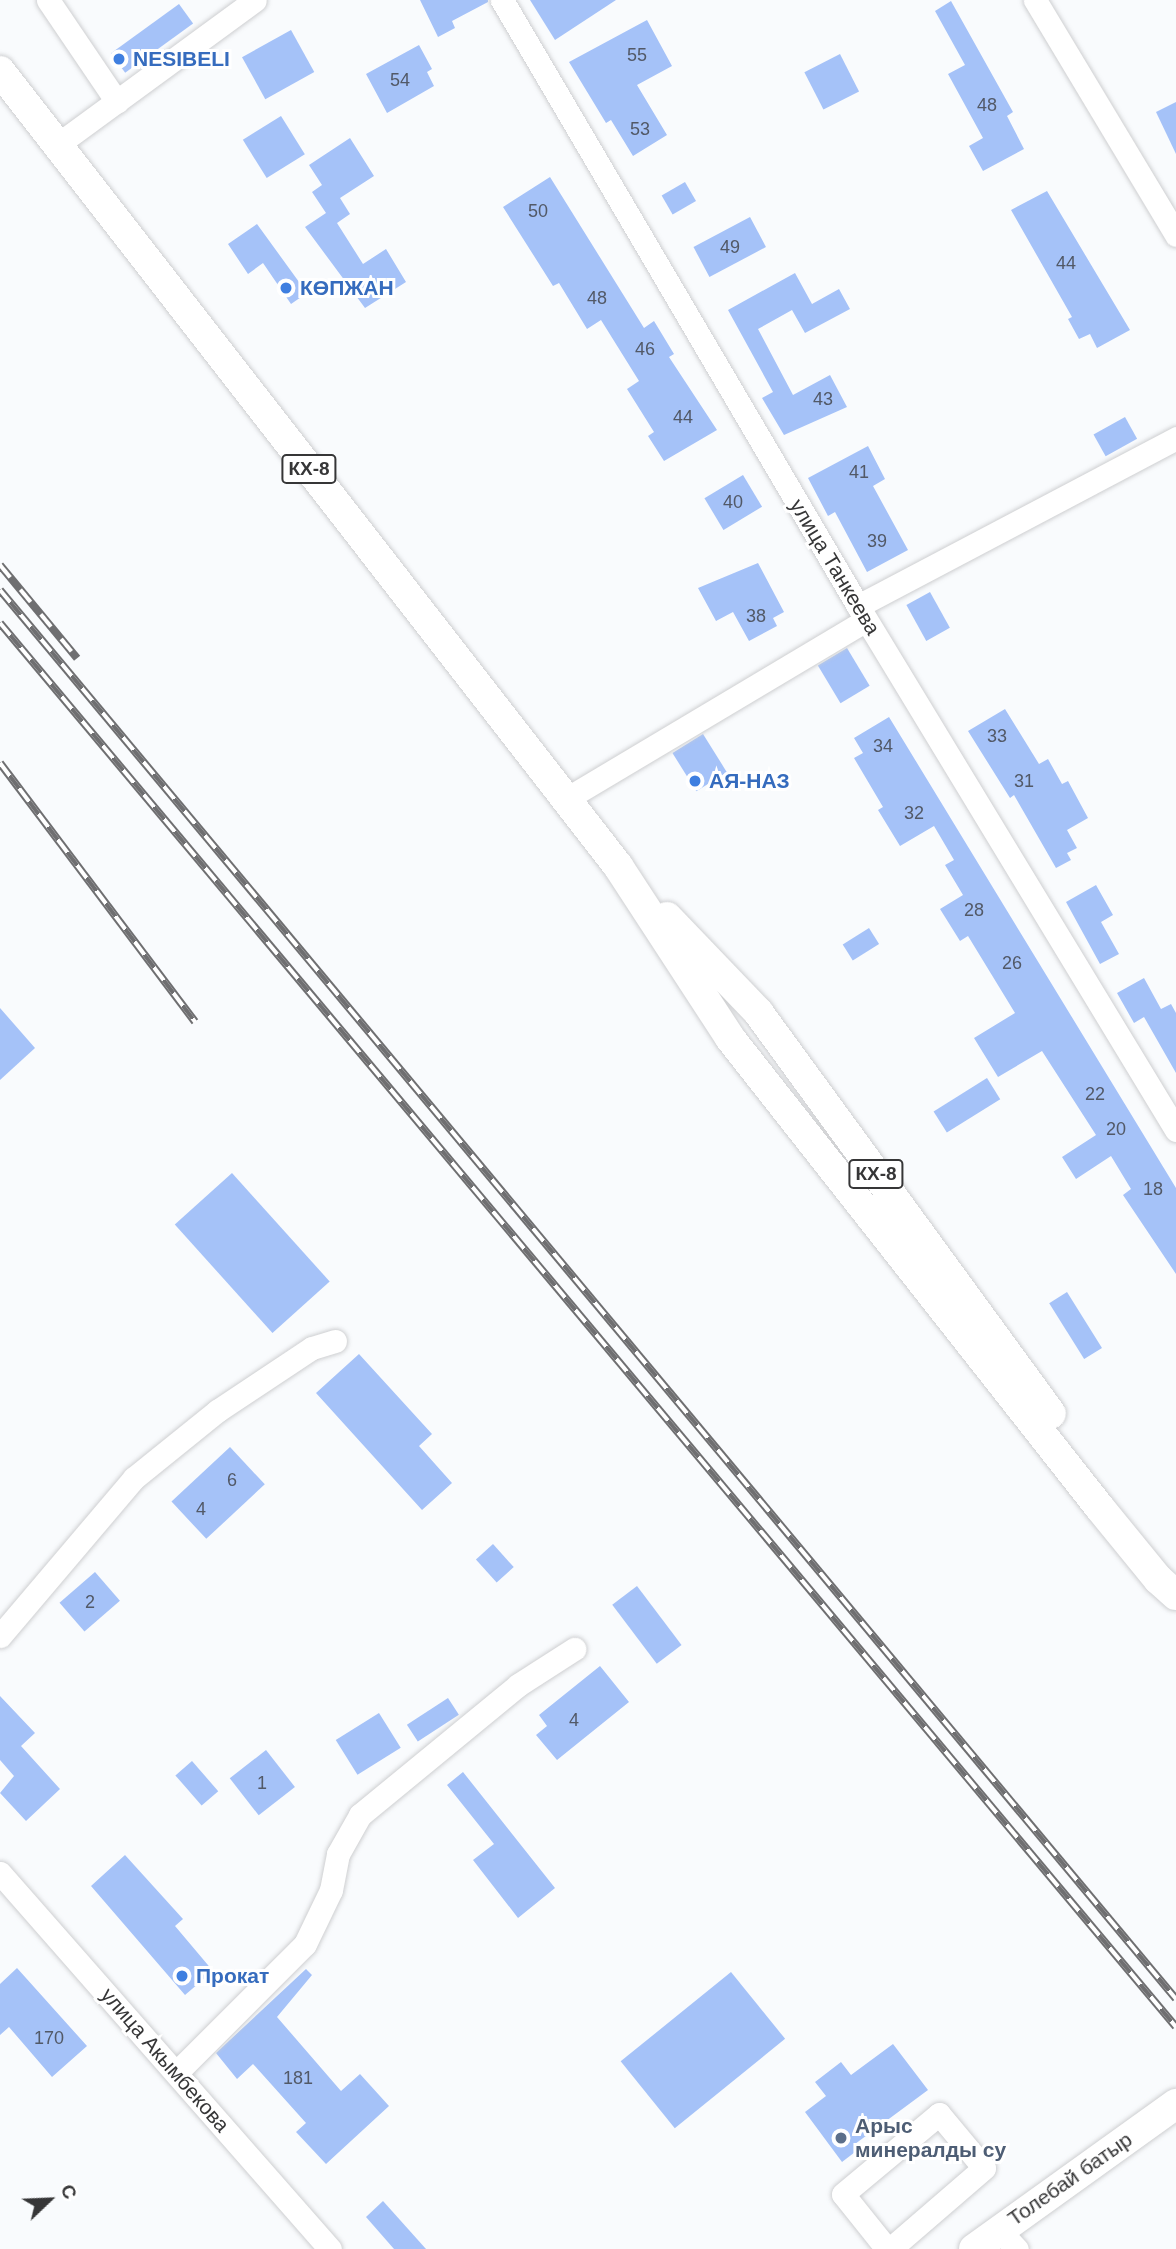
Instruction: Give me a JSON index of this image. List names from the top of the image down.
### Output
{
  "streets": {
    "main road": ["КХ-8", "Толебай батыр"],
    "street": ["улица Танкеева", "улица Акымбекова"]
  },
  "places": [
    "NESIBELI",
    "КӨПЖАН",
    "АЯ-НАЗ",
    "Прокат",
    "Арыс минералды су"
  ],
  "house_numbers": [
    "55",
    "54",
    "48",
    "53",
    "50",
    "49",
    "44",
    "48",
    "46",
    "43",
    "44",
    "41",
    "40",
    "39",
    "38",
    "33",
    "34",
    "31",
    "32",
    "28",
    "26",
    "22",
    "20",
    "18",
    "6",
    "4",
    "2",
    "4",
    "1",
    "170",
    "181"
  ],
  "north": "top right"
}
